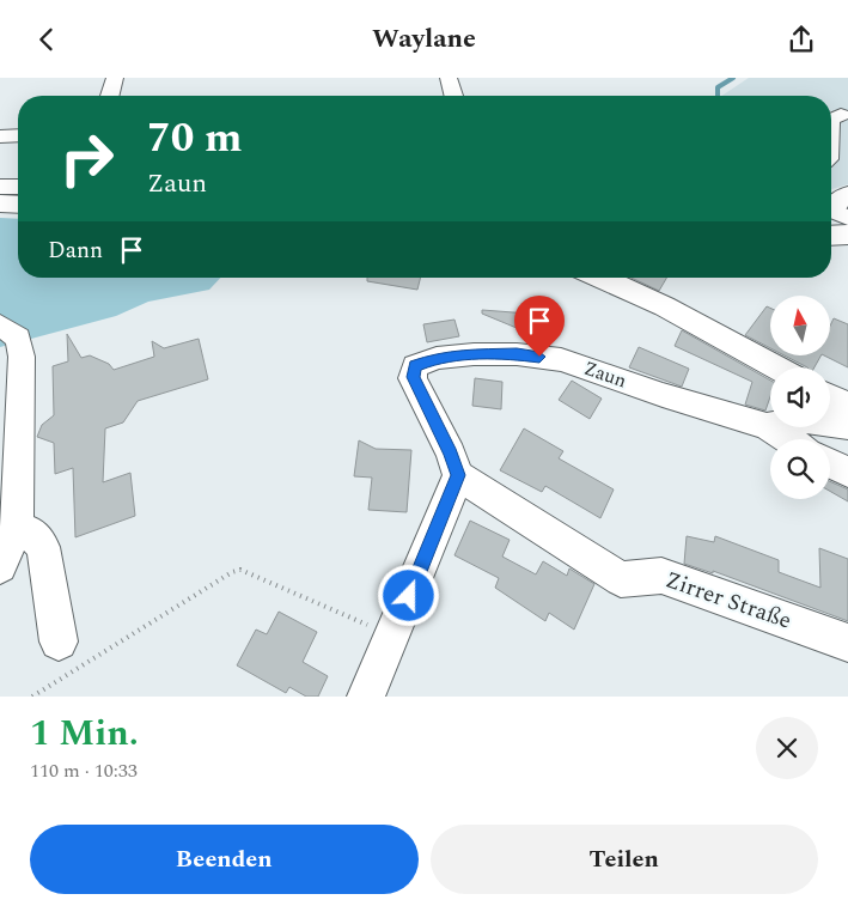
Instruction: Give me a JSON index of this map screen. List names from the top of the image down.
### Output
{
  "streets": {
    "street": ["Zaun", "Zirrer Straße"]
  },
  "crossings": [
    ["Zaun", "Zirrer Straße"]
  ],
  "north": "top",
  "page": {
    "header": "Waylane",
    "turn": ["70 m", "Zaun"],
    "then": "Dann",
    "heading": ["1 Min.", "110 m · 10:33"],
    "buttons": ["Beenden", "Teilen"]
  }
}
